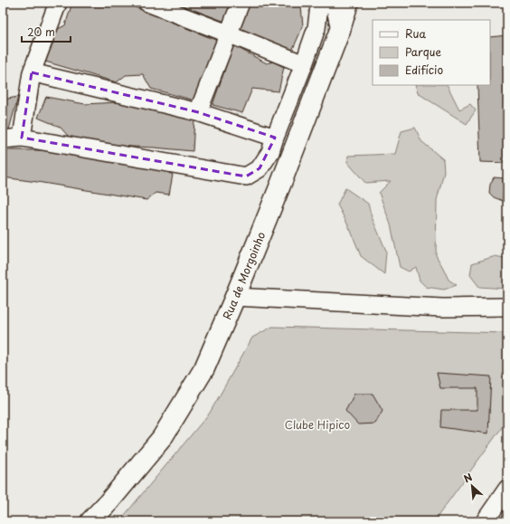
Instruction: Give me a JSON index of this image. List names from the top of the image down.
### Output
{
  "streets": {
    "main road": ["Rua de Morgoinho"]
  },
  "parks": ["Clube Hipico"],
  "legend": ["Rua", "Parque", "Edifício"],
  "scale_bar": "20 m",
  "north": "top left"
}
